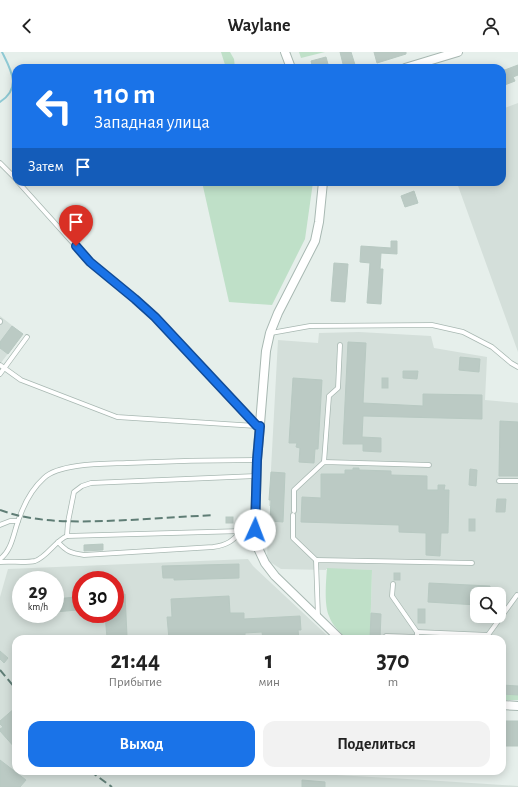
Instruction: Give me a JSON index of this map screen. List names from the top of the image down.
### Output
{
  "page": {
    "header": "Waylane",
    "turn": ["110 m", "Западная улица"],
    "then": "Затем",
    "speed": "29 km/h",
    "limit": "30",
    "eta": [
      "21:44",
      "Прибытие",
      "1",
      "мин",
      "370",
      "m"
    ],
    "buttons": ["Выход", "Поделиться"]
  }
}
